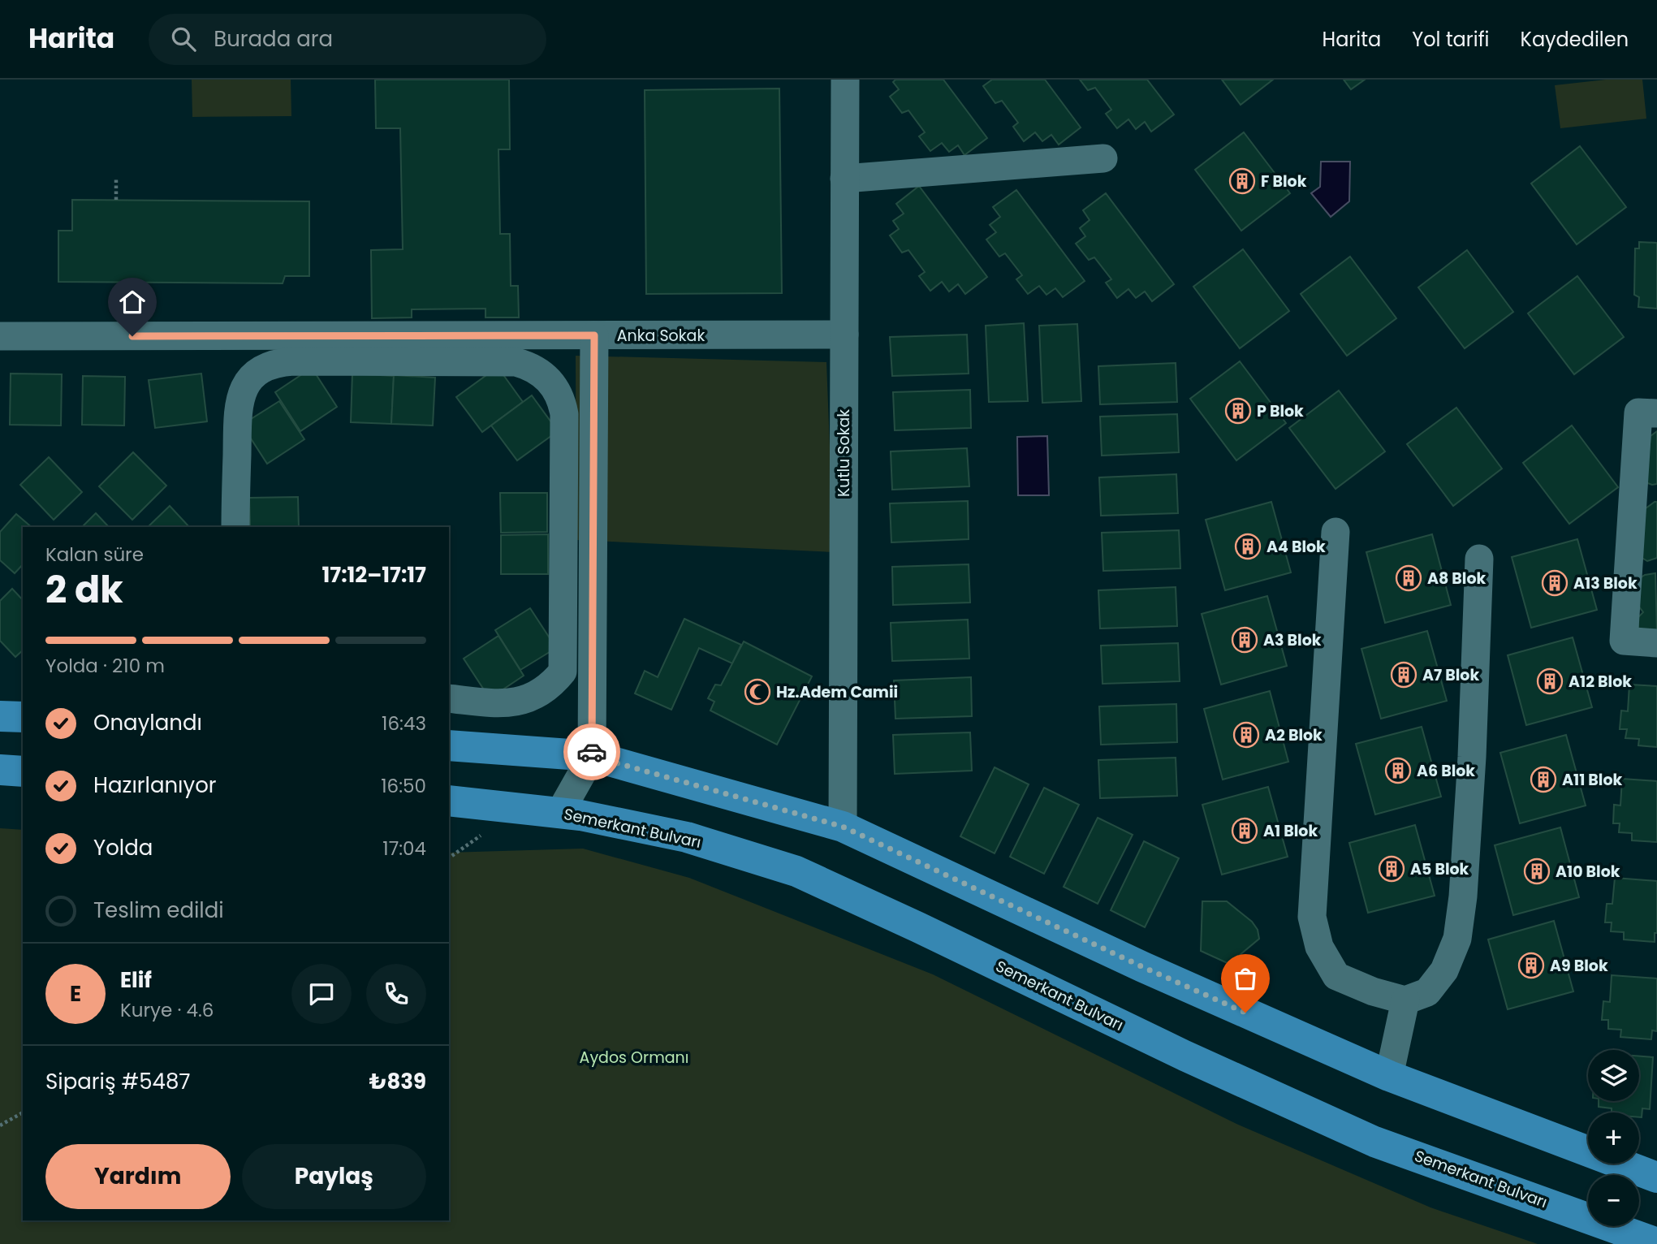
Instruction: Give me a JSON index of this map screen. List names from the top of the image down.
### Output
{
  "streets": {
    "main road": ["Semerkant Bulvarı"],
    "street": ["Anka Sokak", "Kutlu Sokak"]
  },
  "crossings": [
    ["Anka Sokak", "Kutlu Sokak"]
  ],
  "parks": ["Aydos Ormanı"],
  "places": {
    "building": [
      "F Blok",
      "P Blok",
      "A4 Blok",
      "A8 Blok",
      "A13 Blok",
      "A3 Blok",
      "A7 Blok",
      "A12 Blok",
      "A2 Blok",
      "A6 Blok",
      "A11 Blok",
      "A1 Blok",
      "A5 Blok",
      "A10 Blok",
      "A9 Blok"
    ],
    "mosque": ["Hz.Adem Camii"]
  },
  "page": {
    "header": "Harita",
    "search": "Burada ara",
    "nav": ["Harita", "Yol tarifi", "Kaydedilen"],
    "heading": ["2 dk", "Kalan süre", "17:12–17:17"],
    "panel": [
      "Elif",
      "Kurye · 4.6",
      "Sipariş #5487",
      "₺839"
    ],
    "bar": "Yolda · 210 m",
    "list": [
      ["Onaylandı", "16:43"],
      ["Hazırlanıyor", "16:50"],
      ["Yolda", "17:04"],
      "Teslim edildi"
    ],
    "round": "E",
    "map_buttons": ["+", "−"],
    "buttons": ["Yardım", "Paylaş"]
  }
}
